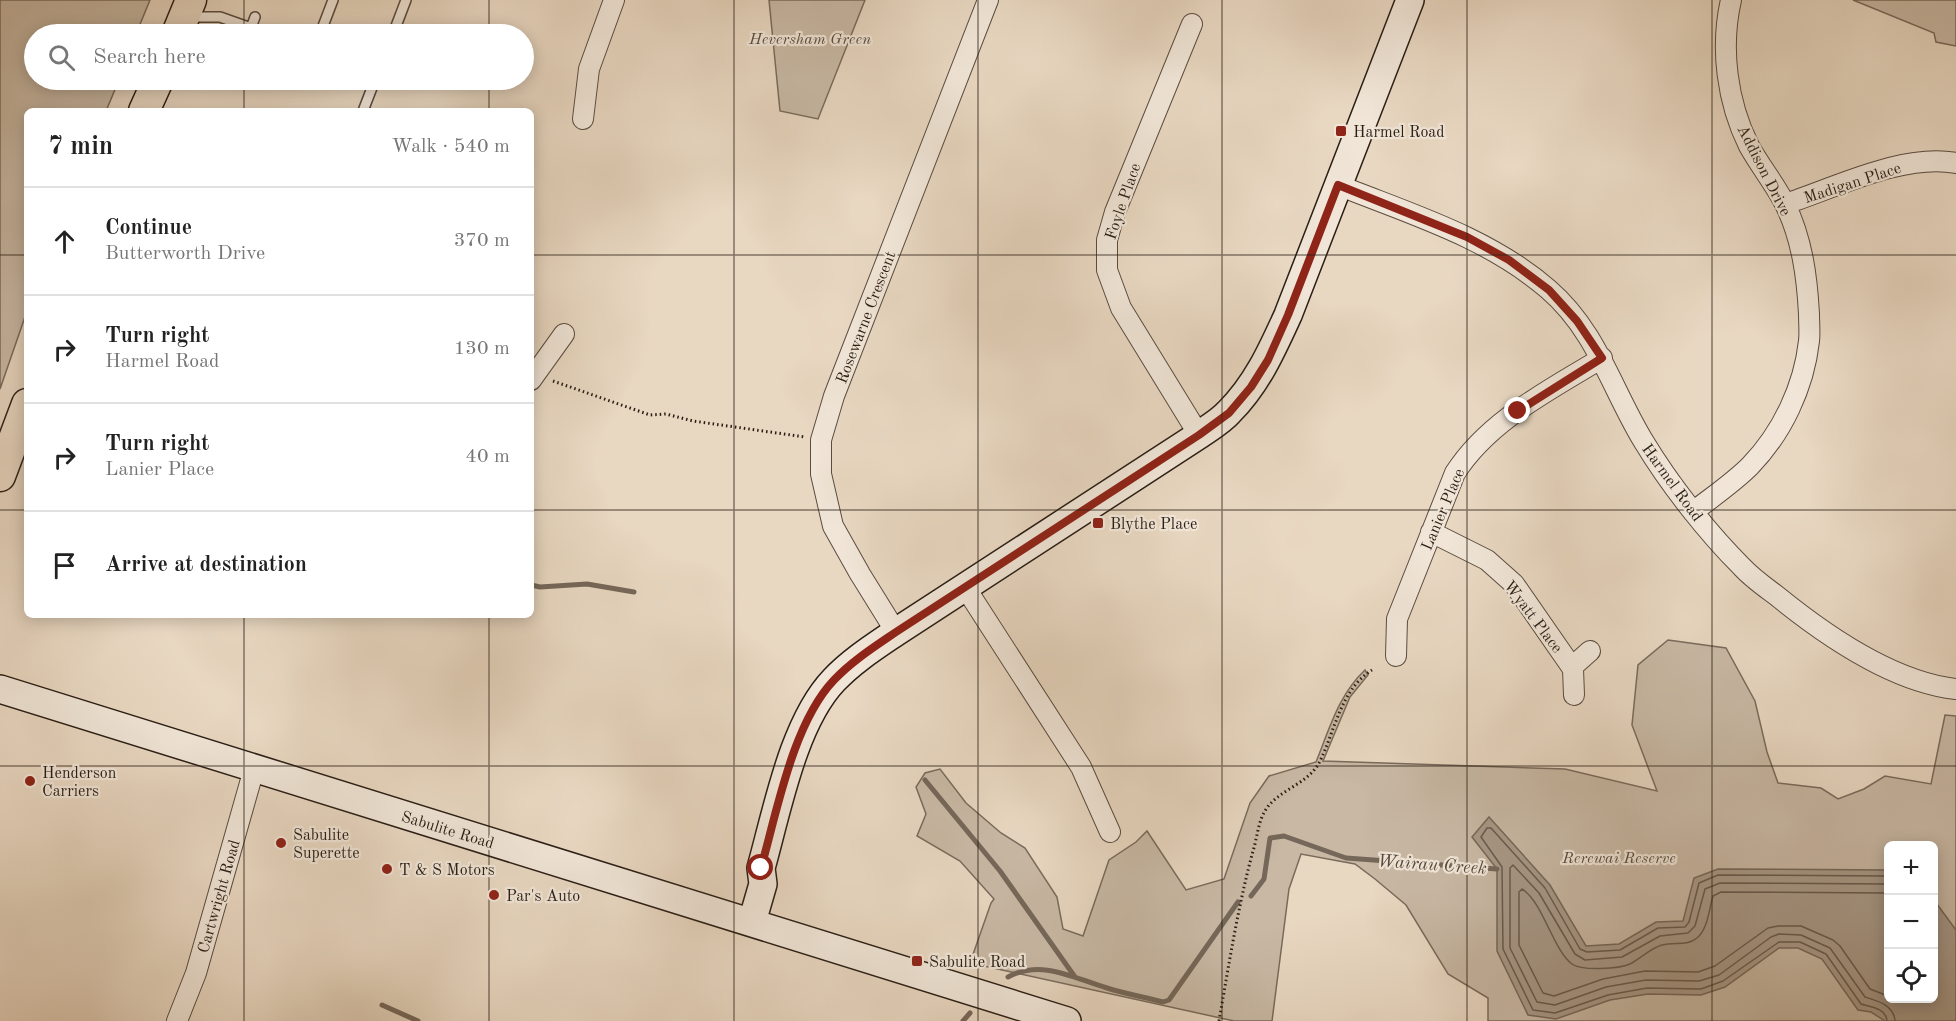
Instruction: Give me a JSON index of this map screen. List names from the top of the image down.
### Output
{
  "streets": {
    "street": [
      "Addison Drive",
      "Madigan Place",
      "Foyle Place",
      "Rosewarne Crescent",
      "Harmel Road",
      "Lanier Place",
      "Wyatt Place",
      "Sabulite Road",
      "Cartwright Road"
    ]
  },
  "crossings": [
    ["Addison Drive", "Madigan Place"],
    ["Addison Drive", "Harmel Road"],
    ["Harmel Road", "Lanier Place"],
    ["Lanier Place", "Wyatt Place"],
    ["Sabulite Road", "Cartwright Road"]
  ],
  "water": ["Wairau Creek"],
  "parks": ["Heversham Green", "Rerewai Reserve"],
  "places": {
    "transit": ["Harmel Road", "Blythe Place", "Sabulite Road"],
    "other": [
      "Henderson Carriers",
      "Sabulite Superette",
      "T & S Motors",
      "Par's Auto"
    ]
  },
  "page": {
    "search": "Search here",
    "heading": ["7 min", "Walk · 540 m"],
    "list": [
      ["Continue", "Butterworth Drive", "370 m"],
      ["Turn right", "Harmel Road", "130 m"],
      ["Turn right", "Lanier Place", "40 m"],
      "Arrive at destination"
    ],
    "map_buttons": ["+", "−"]
  }
}
